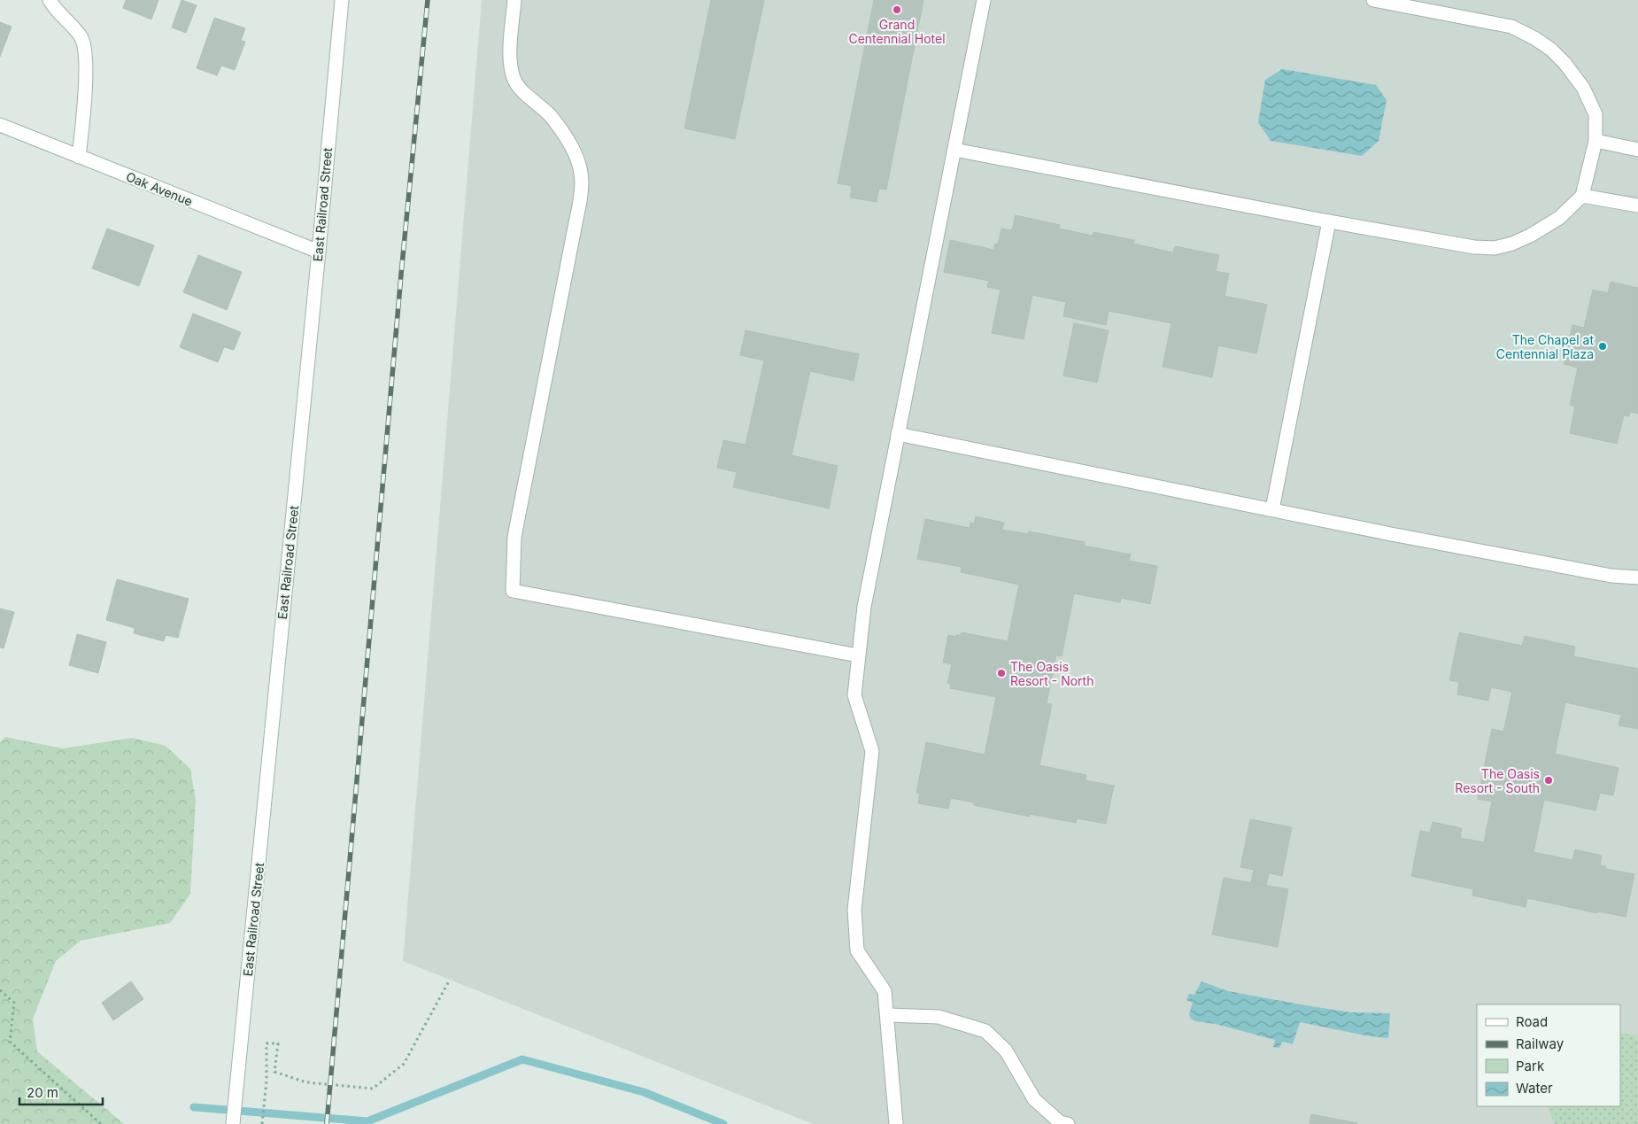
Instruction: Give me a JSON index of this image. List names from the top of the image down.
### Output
{
  "streets": {
    "street": ["Oak Avenue", "East Railroad Street"]
  },
  "crossings": [
    ["Oak Avenue", "East Railroad Street"]
  ],
  "places": [
    "Grand Centennial Hotel",
    "The Chapel at Centennial Plaza",
    "The Oasis Resort - North",
    "The Oasis Resort - South"
  ],
  "legend": [
    "Road",
    "Railway",
    "Park",
    "Water"
  ],
  "scale_bar": "20 m"
}
